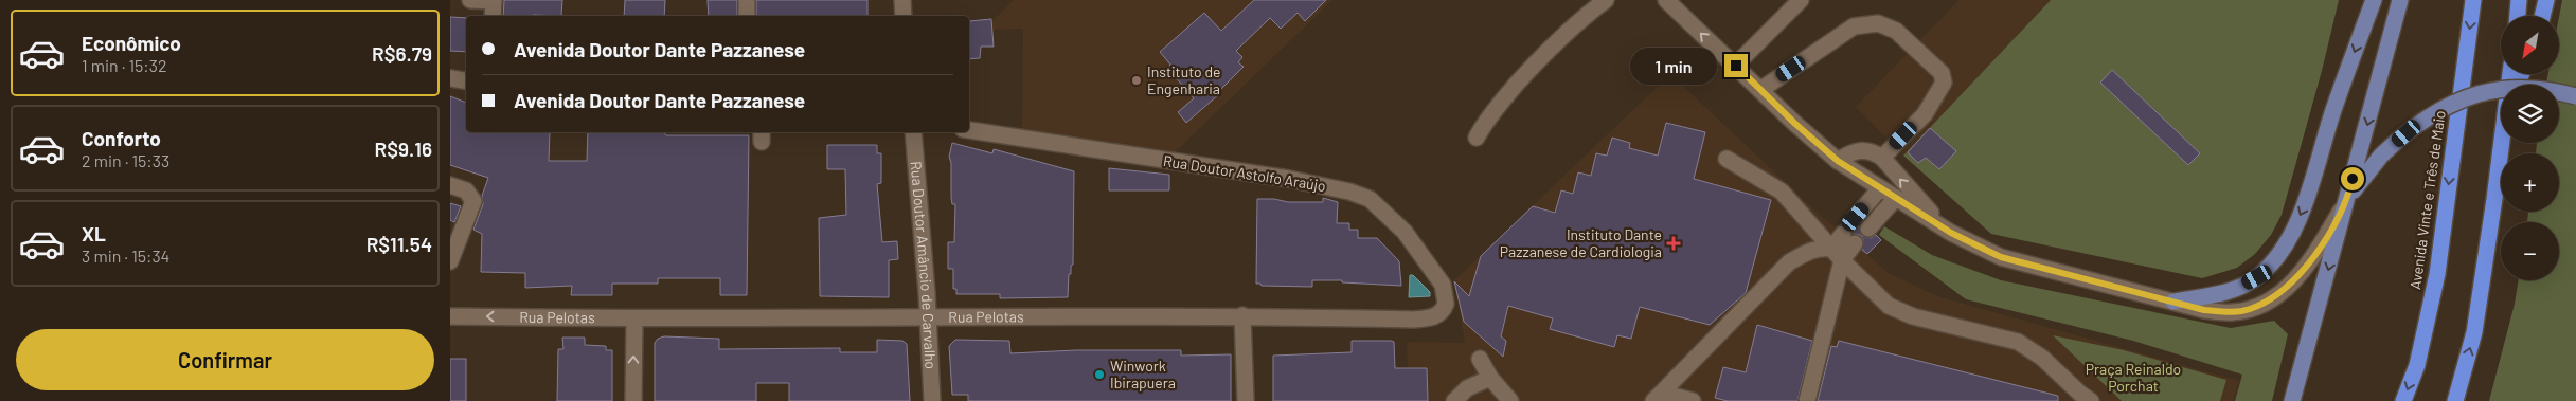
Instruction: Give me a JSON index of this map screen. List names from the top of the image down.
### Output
{
  "streets": {
    "highway": ["Avenida Vinte e Três de Maio"],
    "street": ["Rua Doutor Astolfo Araújo", "Rua Doutor Amâncio de Carvalho", "Rua Pelotas"]
  },
  "crossings": [
    ["Rua Doutor Astolfo Araújo", "Rua Pelotas"],
    ["Rua Doutor Amâncio de Carvalho", "Rua Pelotas"]
  ],
  "parks": ["Praça Reinaldo Porchat"],
  "places": {
    "other": ["Instituto de Engenharia", "Winwork Ibirapuera"],
    "health": ["Instituto Dante Pazzanese de Cardiologia"]
  },
  "north": "bottom left",
  "page": {
    "list": [
      {
        "name": "Econômico",
        "note": "1 min · 15:32",
        "value": "R$6.79"
      },
      {
        "name": "Conforto",
        "note": "2 min · 15:33",
        "value": "R$9.16"
      },
      {
        "name": "XL",
        "note": "3 min · 15:34",
        "value": "R$11.54"
      }
    ],
    "map_buttons": ["+", "−"],
    "banner": ["Avenida Doutor Dante Pazzanese", "Avenida Doutor Dante Pazzanese"],
    "bubble": "1 min",
    "buttons": "Confirmar"
  }
}
